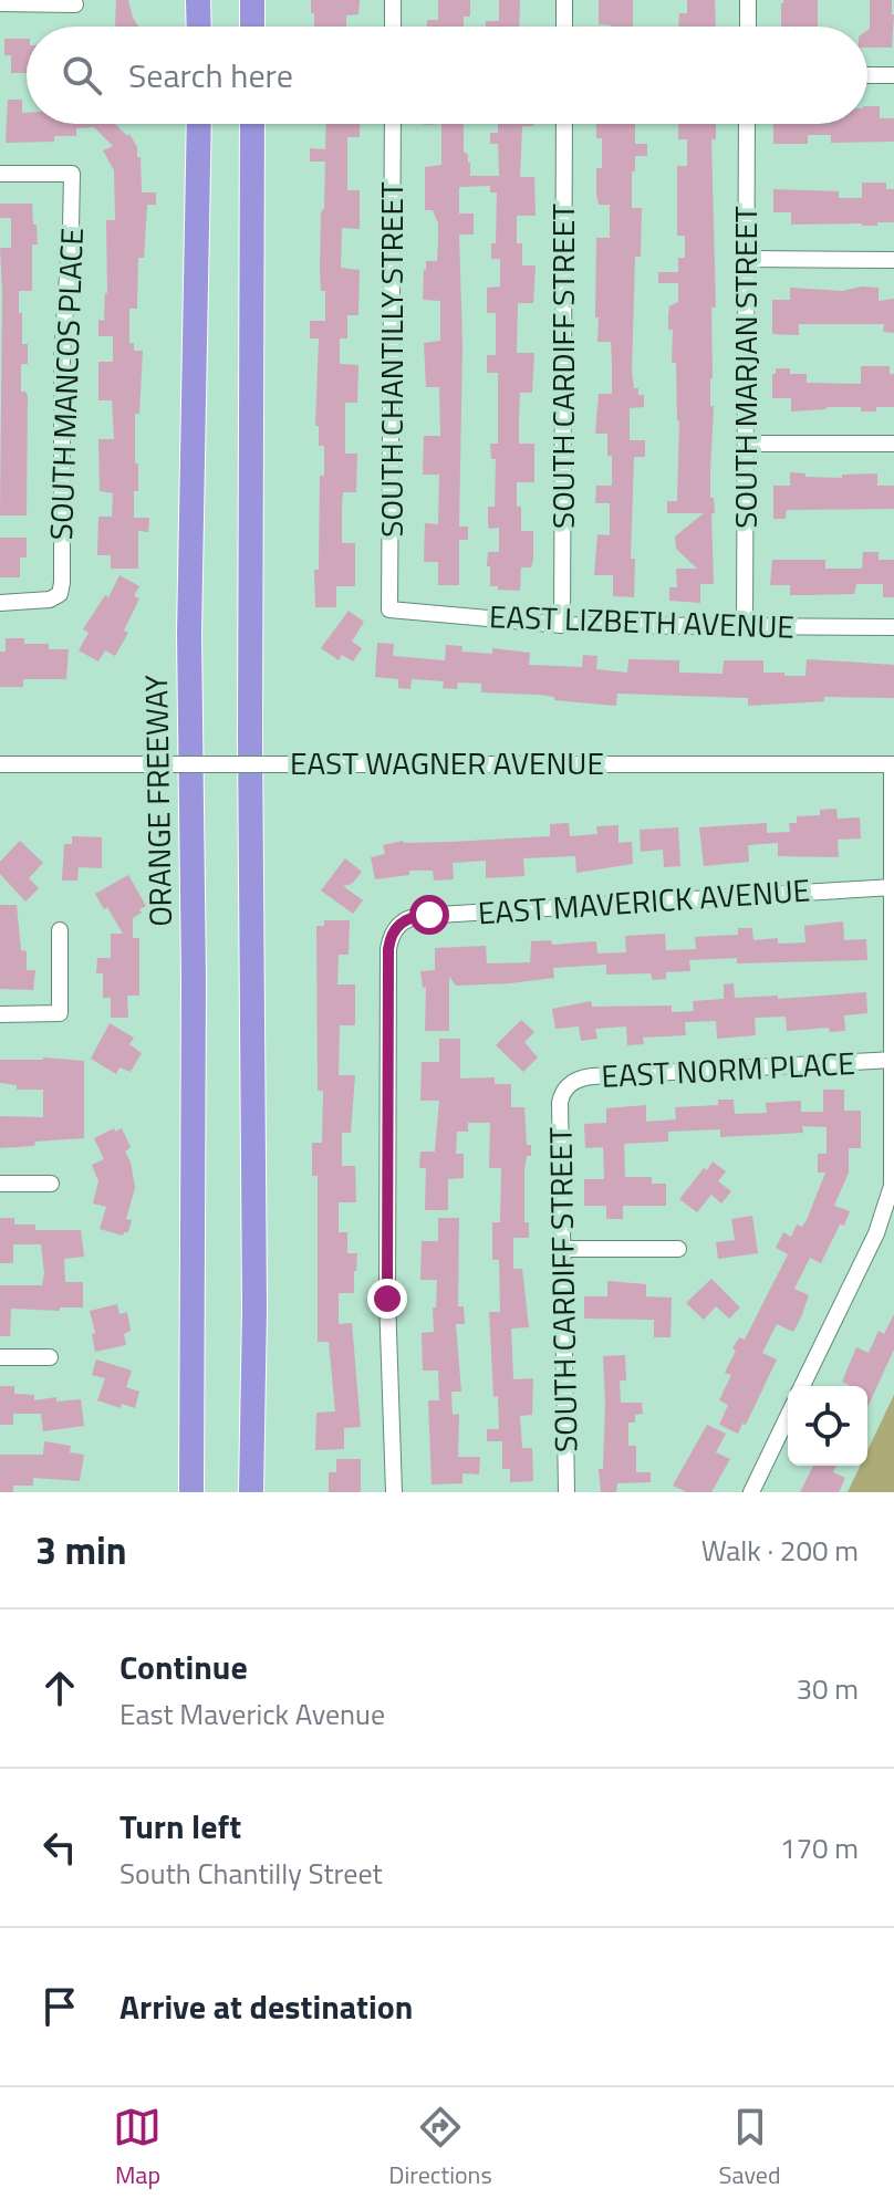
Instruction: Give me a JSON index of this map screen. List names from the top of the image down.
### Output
{
  "streets": {
    "highway": ["ORANGE FREEWAY"],
    "street": [
      "SOUTH CHANTILLY STREET",
      "SOUTH CARDIFF STREET",
      "SOUTH MARJAN STREET",
      "SOUTH MANCOS PLACE",
      "EAST LIZBETH AVENUE",
      "EAST WAGNER AVENUE",
      "EAST MAVERICK AVENUE",
      "EAST NORM PLACE"
    ]
  },
  "crossings": [
    ["SOUTH CHANTILLY STREET", "EAST LIZBETH AVENUE"],
    ["SOUTH CARDIFF STREET", "EAST LIZBETH AVENUE"],
    ["SOUTH CARDIFF STREET", "EAST NORM PLACE"],
    ["SOUTH MARJAN STREET", "EAST LIZBETH AVENUE"]
  ],
  "page": {
    "search": "Search here",
    "heading": ["3 min", "Walk · 200 m"],
    "list": [
      ["Continue", "East Maverick Avenue", "30 m"],
      ["Turn left", "South Chantilly Street", "170 m"],
      "Arrive at destination"
    ],
    "nav": ["Map", "Directions", "Saved"]
  }
}
